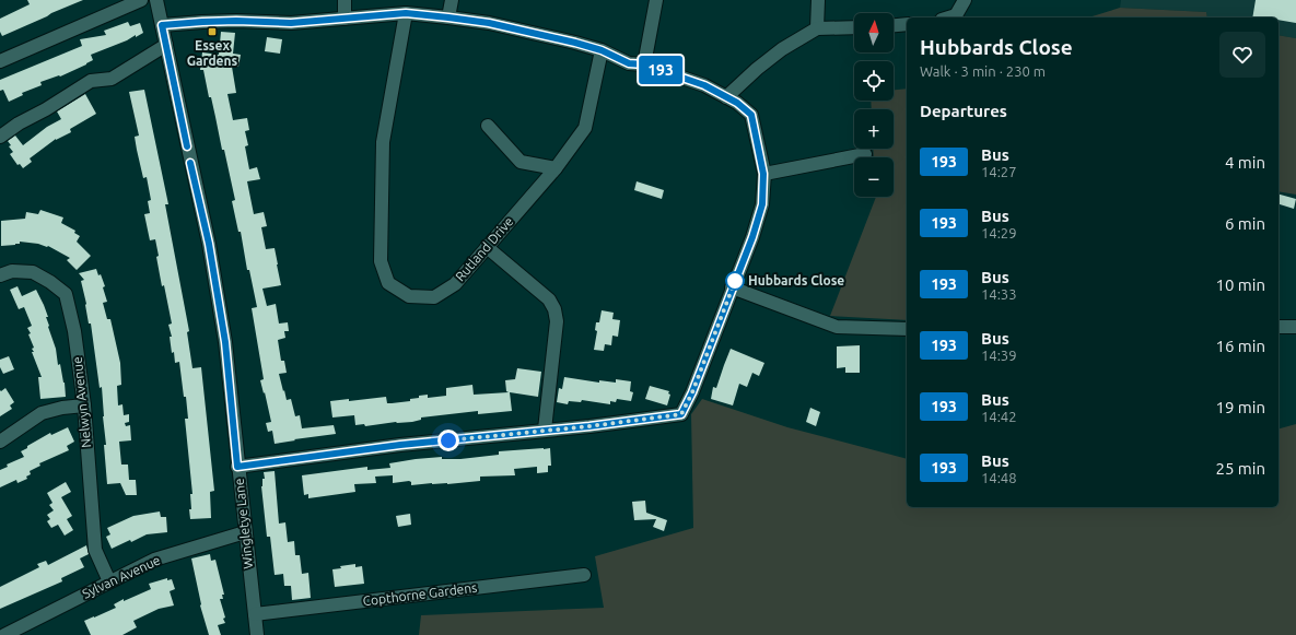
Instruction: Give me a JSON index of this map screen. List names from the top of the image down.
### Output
{
  "streets": {
    "street": [
      "Rutland Drive",
      "Nelwyn Avenue",
      "Wingletye Lane",
      "Sylvan Avenue",
      "Copthorne Gardens"
    ]
  },
  "crossings": [
    ["Nelwyn Avenue", "Sylvan Avenue"],
    ["Wingletye Lane", "Sylvan Avenue"],
    ["Wingletye Lane", "Copthorne Gardens"]
  ],
  "places": {
    "transit": ["Essex Gardens"],
    "other": ["Hubbards Close"]
  },
  "lines": ["bus line 193"],
  "north": "top",
  "page": {
    "on_map": "193",
    "map_buttons": ["+", "−"],
    "heading": [
      ["Hubbards Close", "Walk · 3 min · 230 m"],
      "Departures"
    ],
    "list": [
      {
        "mark": "193",
        "name": "Bus",
        "note": "14:27",
        "value": "4 min"
      },
      {
        "mark": "193",
        "name": "Bus",
        "note": "14:29",
        "value": "6 min"
      },
      {
        "mark": "193",
        "name": "Bus",
        "note": "14:33",
        "value": "10 min"
      },
      {
        "mark": "193",
        "name": "Bus",
        "note": "14:39",
        "value": "16 min"
      },
      {
        "mark": "193",
        "name": "Bus",
        "note": "14:42",
        "value": "19 min"
      },
      {
        "mark": "193",
        "name": "Bus",
        "note": "14:48",
        "value": "25 min"
      }
    ]
  }
}
